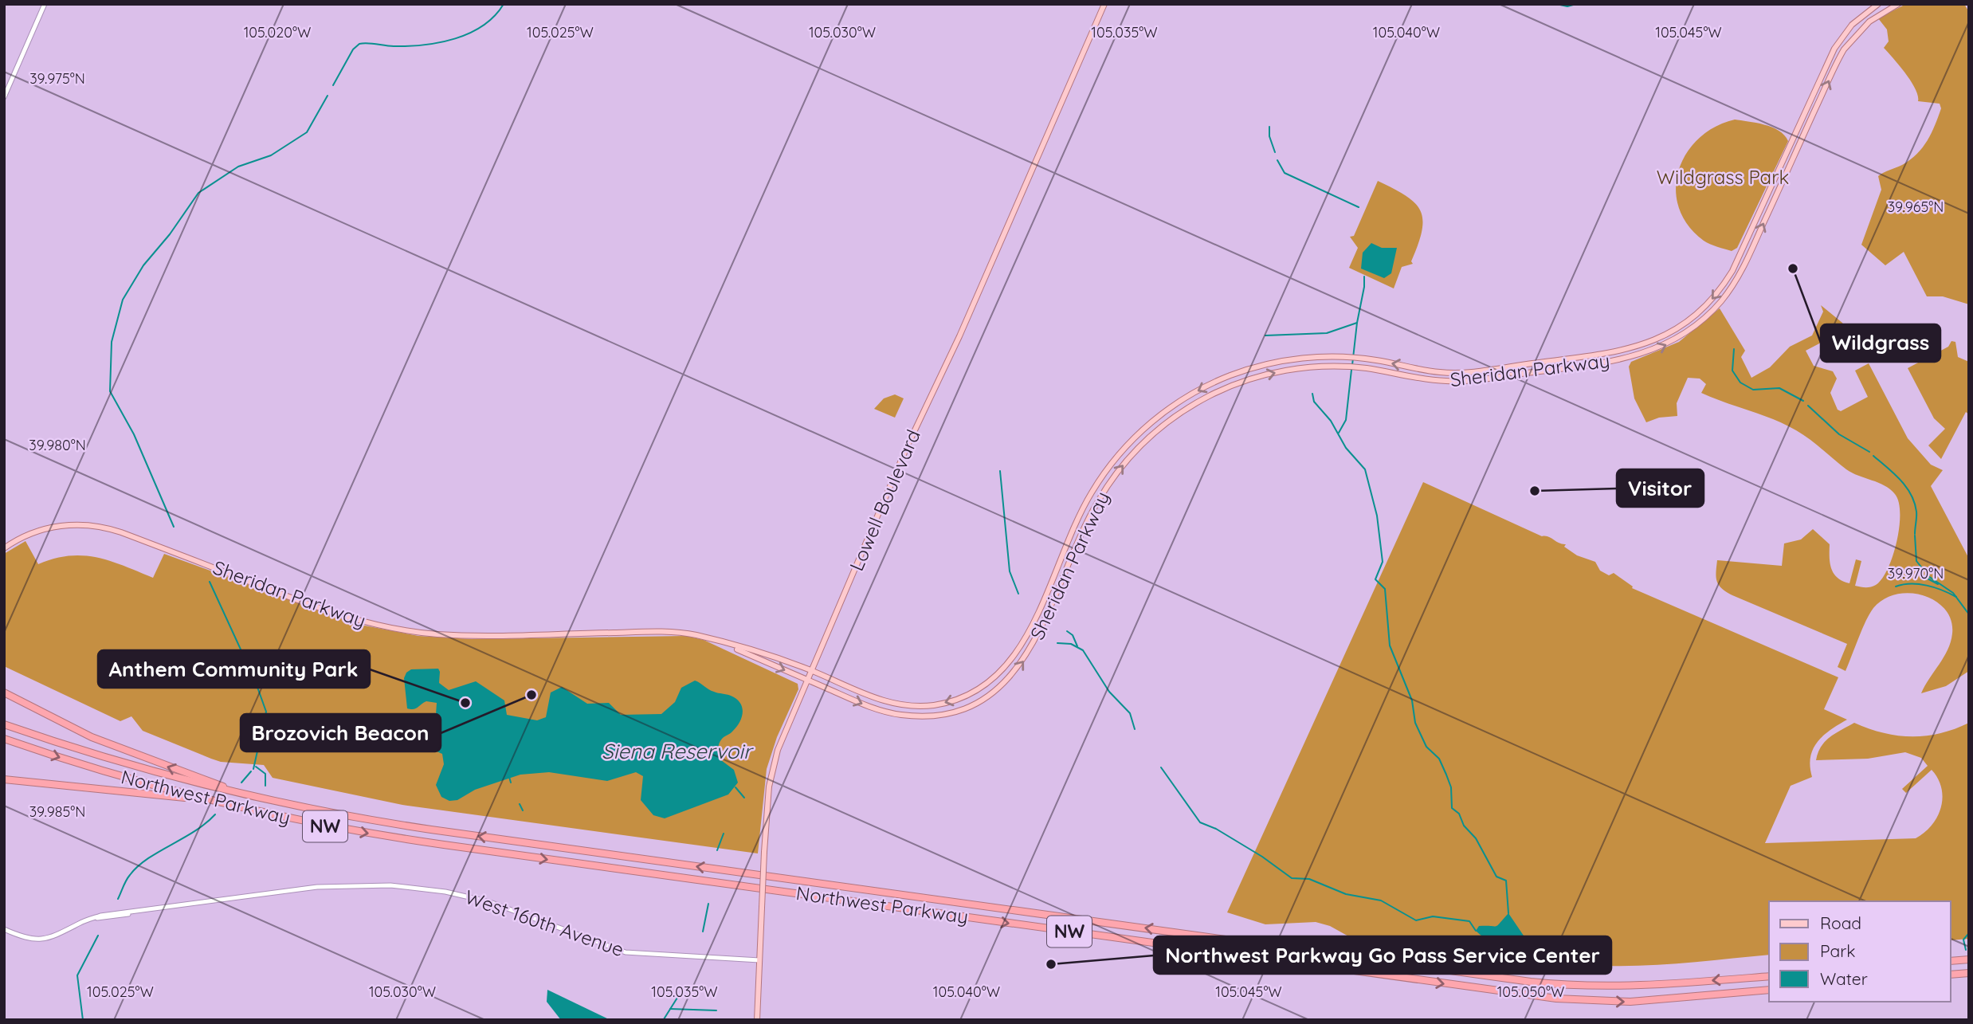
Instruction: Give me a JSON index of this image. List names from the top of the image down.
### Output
{
  "streets": {
    "highway": ["Northwest Parkway", "NW"],
    "main road": ["Sheridan Parkway", "Lowell Boulevard"],
    "street": ["West 160th Avenue"]
  },
  "crossings": [
    ["Sheridan Parkway", "Lowell Boulevard"],
    ["Lowell Boulevard", "West 160th Avenue"]
  ],
  "water": ["Siena Reservoir"],
  "parks": ["Wildgrass Park"],
  "places": [
    "Wildgrass",
    "Visitor",
    "Brozovich Beacon",
    "Anthem Community Park",
    "Northwest Parkway Go Pass Service Center"
  ],
  "legend": ["Road", "Park", "Water"],
  "coordinates": [
    "105.020°W",
    "105.025°W",
    "105.030°W",
    "105.035°W",
    "105.040°W",
    "105.045°W",
    "39.975°N",
    "39.965°N",
    "39.980°N",
    "39.970°N",
    "39.985°N",
    "105.050°W"
  ]
}
